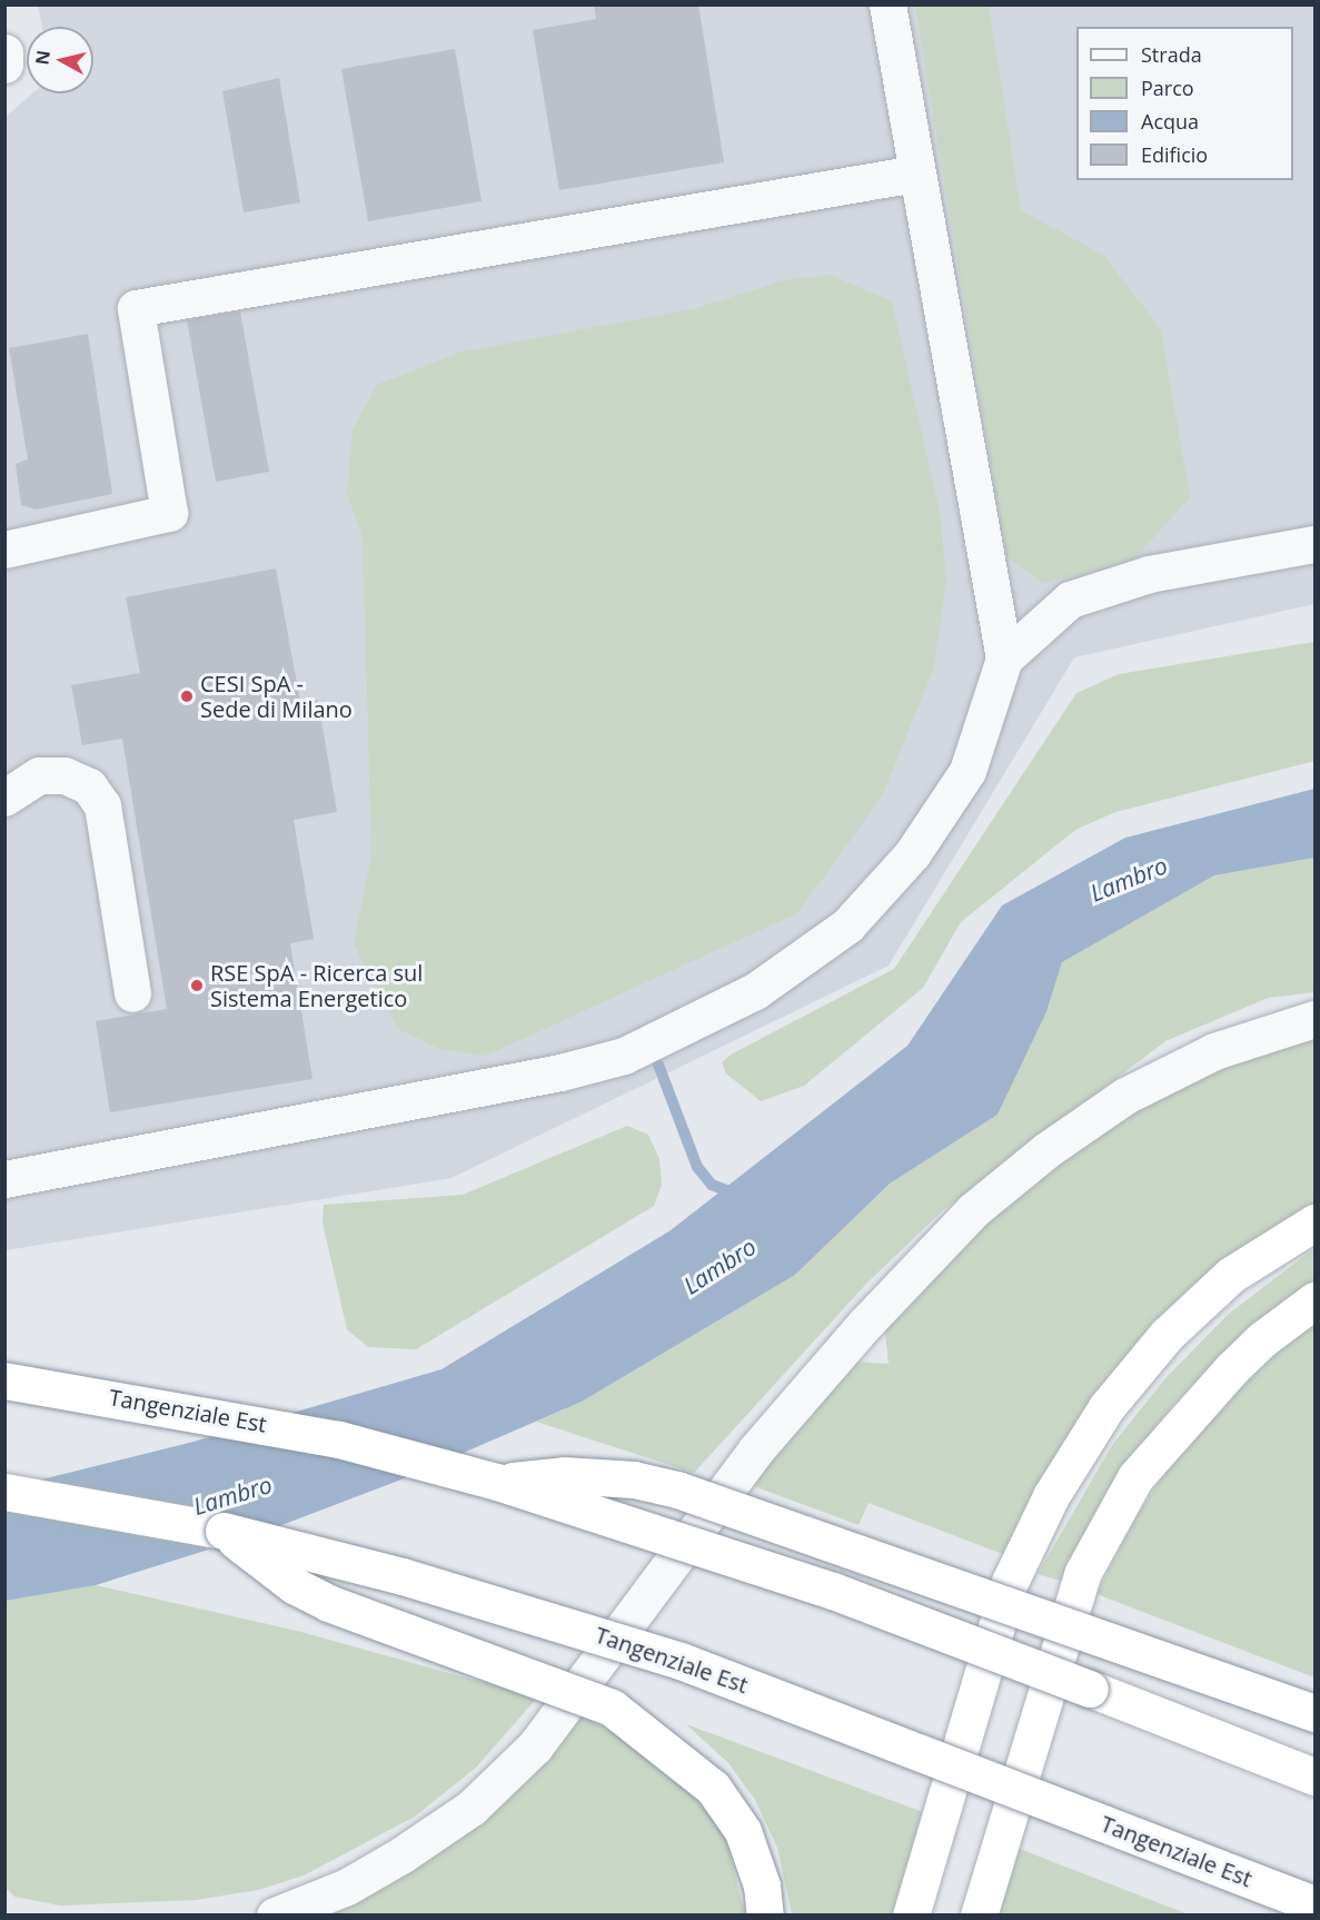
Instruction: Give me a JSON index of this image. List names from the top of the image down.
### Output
{
  "streets": {
    "highway": ["Tangenziale Est"]
  },
  "water": ["Lambro"],
  "places": ["CESI SpA - Sede di Milano", "RSE SpA - Ricerca sul Sistema Energetico"],
  "legend": [
    "Strada",
    "Parco",
    "Acqua",
    "Edificio"
  ],
  "north": "left"
}
